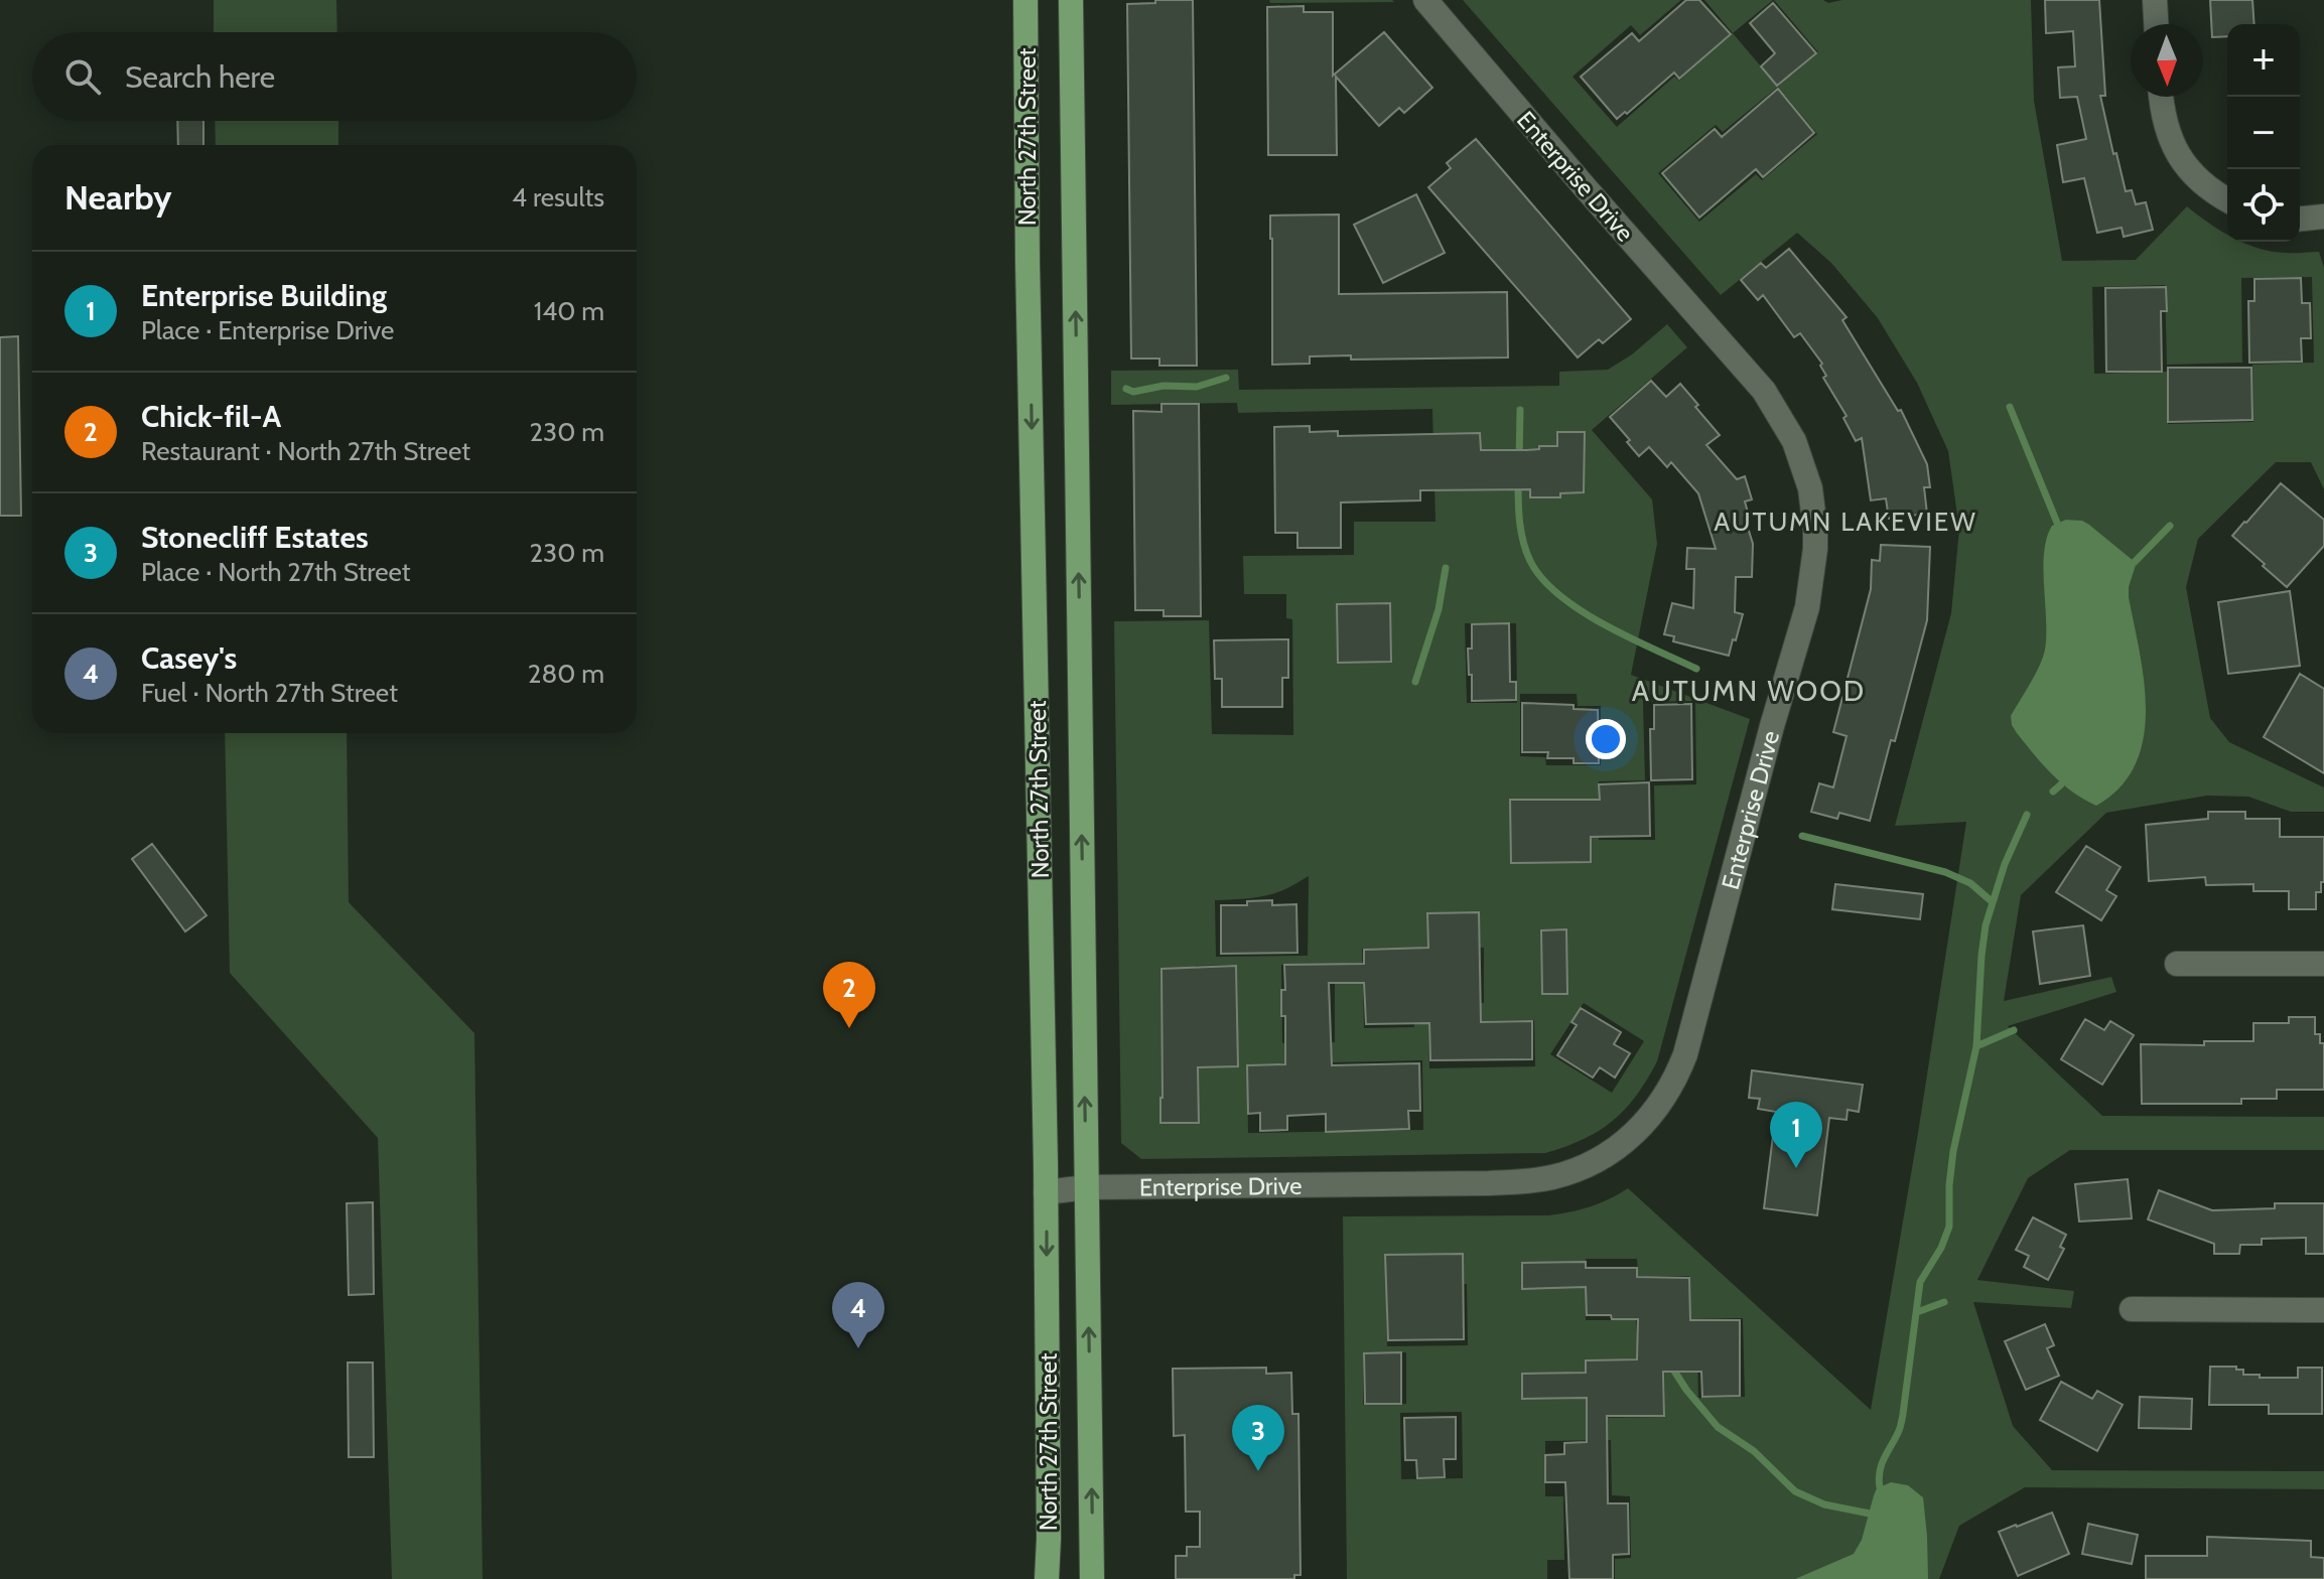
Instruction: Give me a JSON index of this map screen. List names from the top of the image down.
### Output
{
  "streets": {
    "main road": ["North 27th Street"],
    "street": ["Enterprise Drive"]
  },
  "crossings": [
    ["North 27th Street", "Enterprise Drive"]
  ],
  "districts": ["AUTUMN LAKEVIEW", "AUTUMN WOOD"],
  "north": "bottom",
  "page": {
    "map_buttons": ["+", "−"],
    "search": "Search here",
    "heading": ["Nearby", "4 results"],
    "list": [
      {
        "mark": "1",
        "name": "Enterprise Building",
        "note": "Place · Enterprise Drive",
        "value": "140 m"
      },
      {
        "mark": "2",
        "name": "Chick-fil-A",
        "note": "Restaurant · North 27th Street",
        "value": "230 m"
      },
      {
        "mark": "3",
        "name": "Stonecliff Estates",
        "note": "Place · North 27th Street",
        "value": "230 m"
      },
      {
        "mark": "4",
        "name": "Casey's",
        "note": "Fuel · North 27th Street",
        "value": "280 m"
      }
    ],
    "pins": [
      "2",
      "1",
      "4",
      "3"
    ]
  }
}
